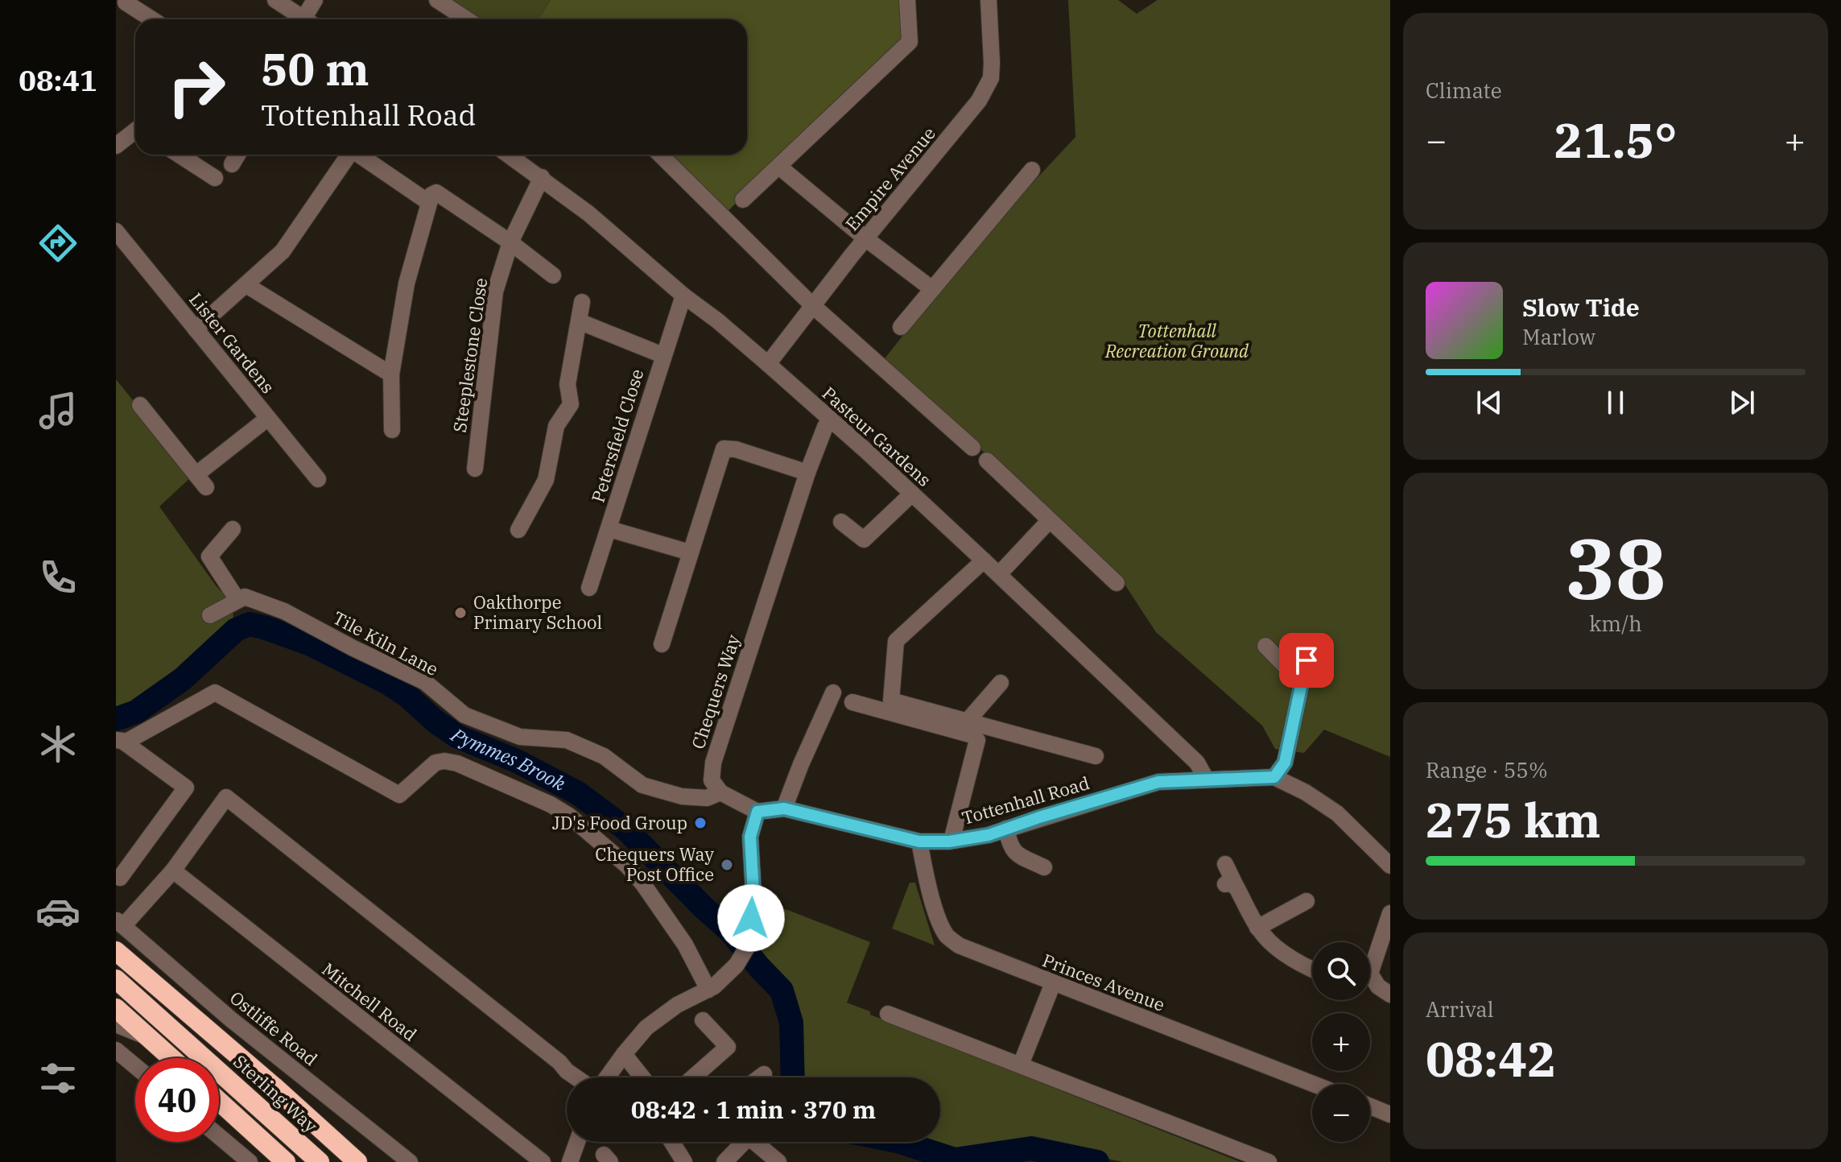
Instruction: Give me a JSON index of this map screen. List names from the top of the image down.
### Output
{
  "streets": {
    "highway": ["Sterling Way"],
    "street": [
      "Empire Avenue",
      "Lister Gardens",
      "Steeplestone Close",
      "Petersfield Close",
      "Pasteur Gardens",
      "Tile Kiln Lane",
      "Chequers Way",
      "Tottenhall Road",
      "Princes Avenue",
      "Mitchell Road",
      "Ostliffe Road"
    ]
  },
  "crossings": [
    ["Empire Avenue", "Pasteur Gardens"],
    ["Steeplestone Close", "Pasteur Gardens"],
    ["Petersfield Close", "Pasteur Gardens"],
    ["Pasteur Gardens", "Chequers Way"],
    ["Pasteur Gardens", "Tottenhall Road"],
    ["Tile Kiln Lane", "Chequers Way"],
    ["Tottenhall Road", "Princes Avenue"]
  ],
  "water": ["Pymmes Brook"],
  "parks": ["Tottenhall Recreation Ground"],
  "places": ["Oakthorpe Primary School", "JD's Food Group", "Chequers Way Post Office"],
  "page": {
    "tabs": "08:41",
    "tile": [
      "Climate",
      ["38", "km/h"],
      ["Range · 55%", "275 km"],
      ["Arrival", "08:42"]
    ],
    "turn": ["50 m", "Tottenhall Road"],
    "heat": ["−", "21.5°", "+"],
    "song": ["Slow Tide", "Marlow"],
    "map_buttons": ["+", "−"],
    "limit": "40",
    "trip": "08:42 · 1 min · 370 m"
  }
}
